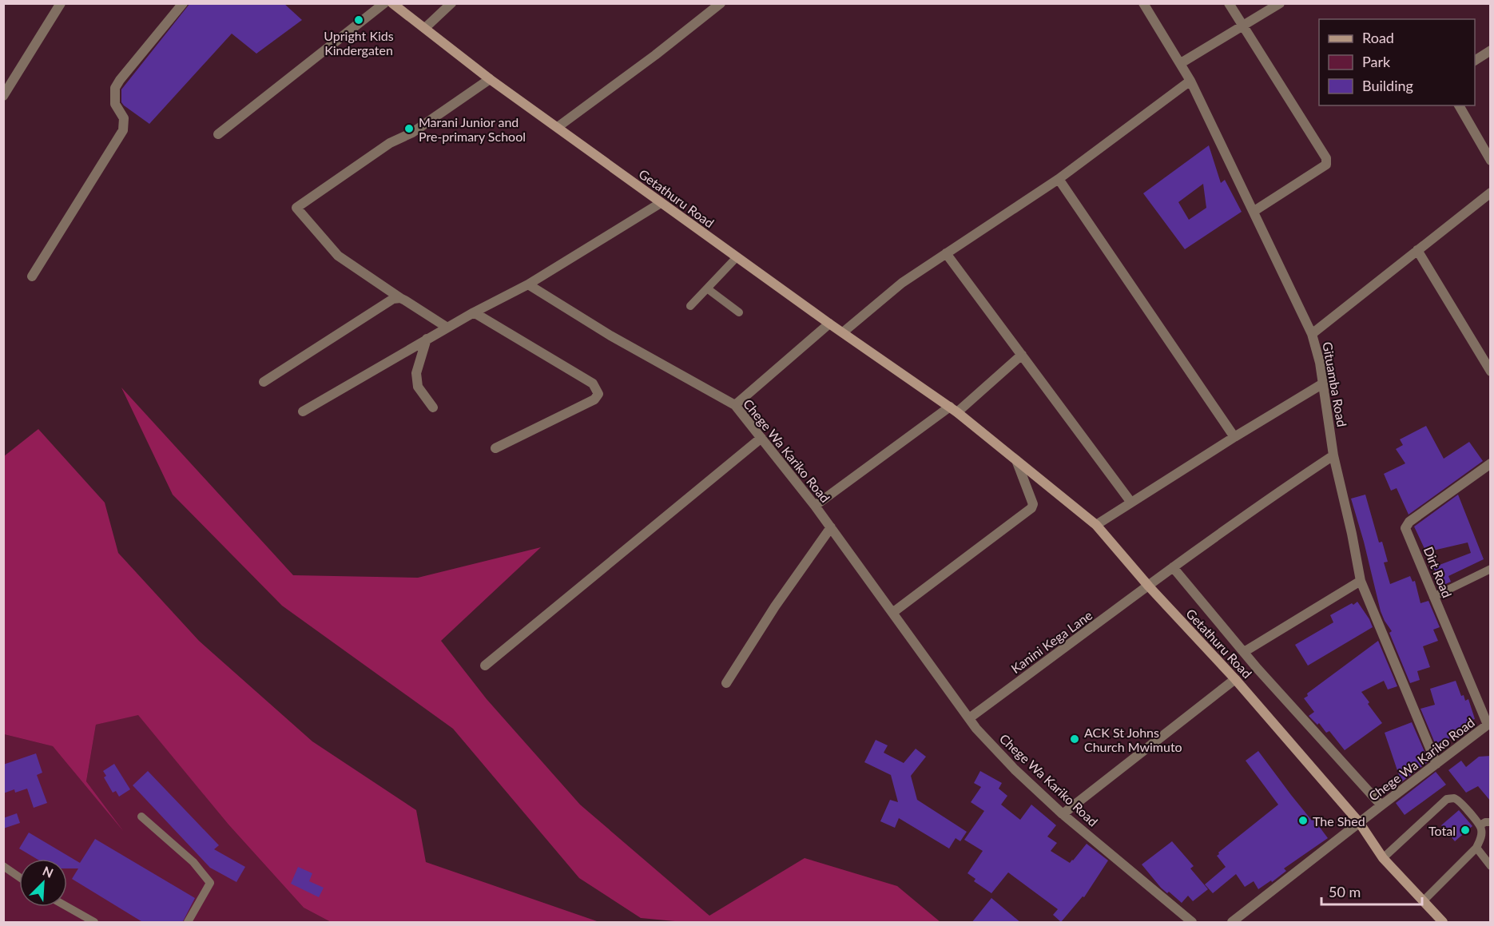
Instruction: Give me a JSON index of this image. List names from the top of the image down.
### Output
{
  "streets": {
    "main road": ["Getathuru Road"],
    "street": [
      "Gituamba Road",
      "Chege Wa Kariko Road",
      "Dirt Road",
      "Kanini Kega Lane"
    ]
  },
  "crossings": [
    ["Getathuru Road", "Chege Wa Kariko Road"],
    ["Getathuru Road", "Kanini Kega Lane"],
    ["Gituamba Road", "Chege Wa Kariko Road"],
    ["Gituamba Road", "Kanini Kega Lane"],
    ["Chege Wa Kariko Road", "Dirt Road"],
    ["Chege Wa Kariko Road", "Kanini Kega Lane"]
  ],
  "places": [
    "Upright Kids Kindergaten",
    "Marani Junior and Pre-primary School",
    "ACK St Johns Church Mwimuto",
    "The Shed",
    "Total"
  ],
  "legend": ["Road", "Park", "Building"],
  "scale_bar": "50 m",
  "north": "top right"
}
